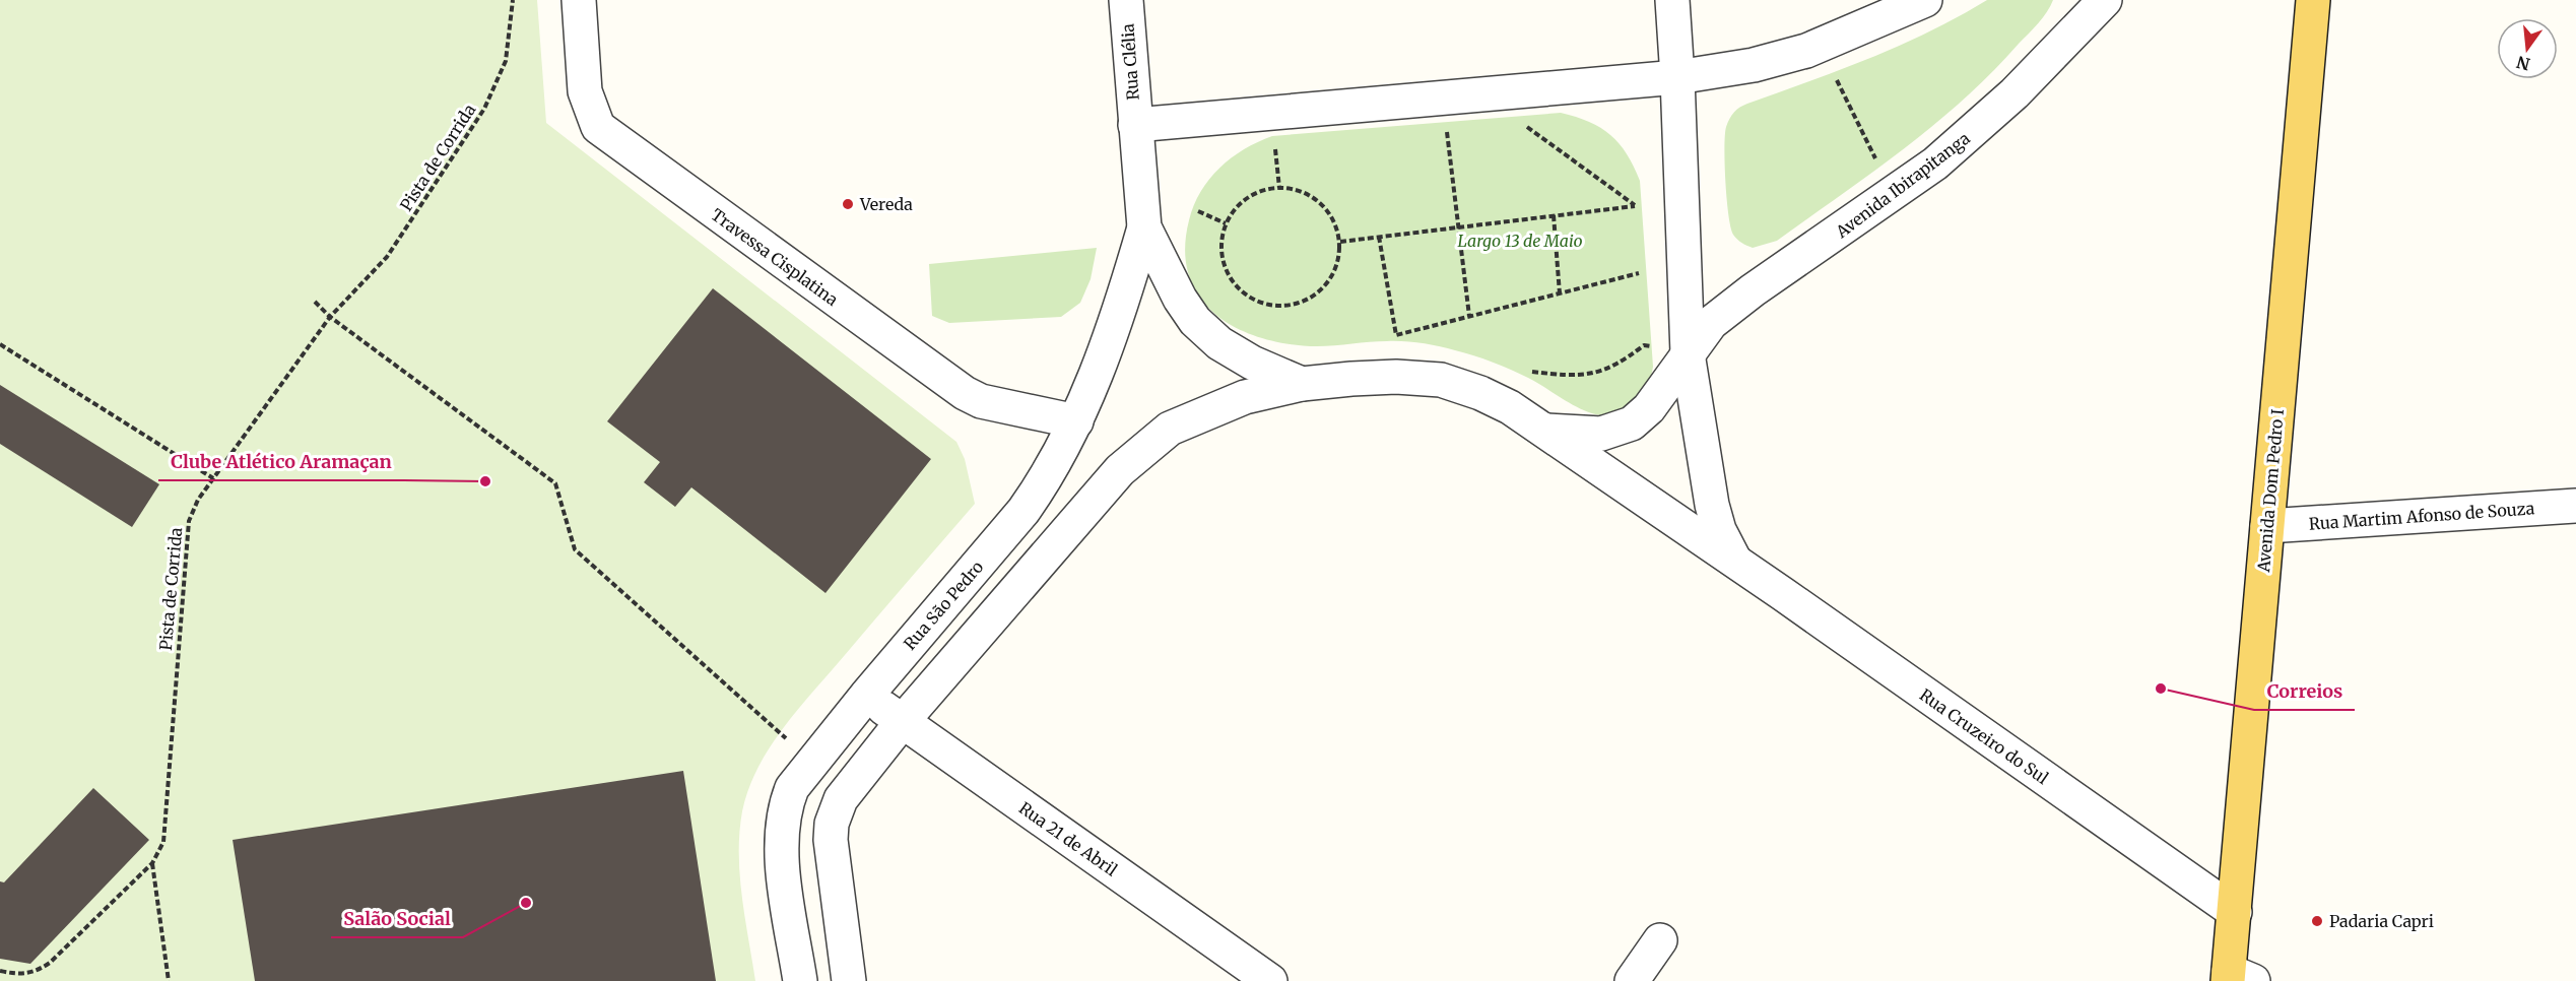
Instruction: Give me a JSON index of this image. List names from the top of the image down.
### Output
{
  "streets": {
    "main road": ["Avenida Dom Pedro I"],
    "street": [
      "Rua Clélia",
      "Avenida Ibirapitanga",
      "Travessa Cisplatina",
      "Rua Martim Afonso de Souza",
      "Rua São Pedro",
      "Rua Cruzeiro do Sul",
      "Rua 21 de Abril"
    ],
    "path": ["Pista de Corrida"]
  },
  "crossings": [
    ["Avenida Ibirapitanga", "Rua Cruzeiro do Sul"],
    ["Travessa Cisplatina", "Rua São Pedro"],
    ["Avenida Dom Pedro I", "Rua Martim Afonso de Souza"],
    ["Avenida Dom Pedro I", "Rua Cruzeiro do Sul"],
    ["Rua São Pedro", "Rua 21 de Abril"]
  ],
  "parks": ["Largo 13 de Maio"],
  "places": [
    "Vereda",
    "Clube Atlético Aramaçan",
    "Correios",
    "Salão Social",
    "Padaria Capri"
  ],
  "north": "bottom"
}
